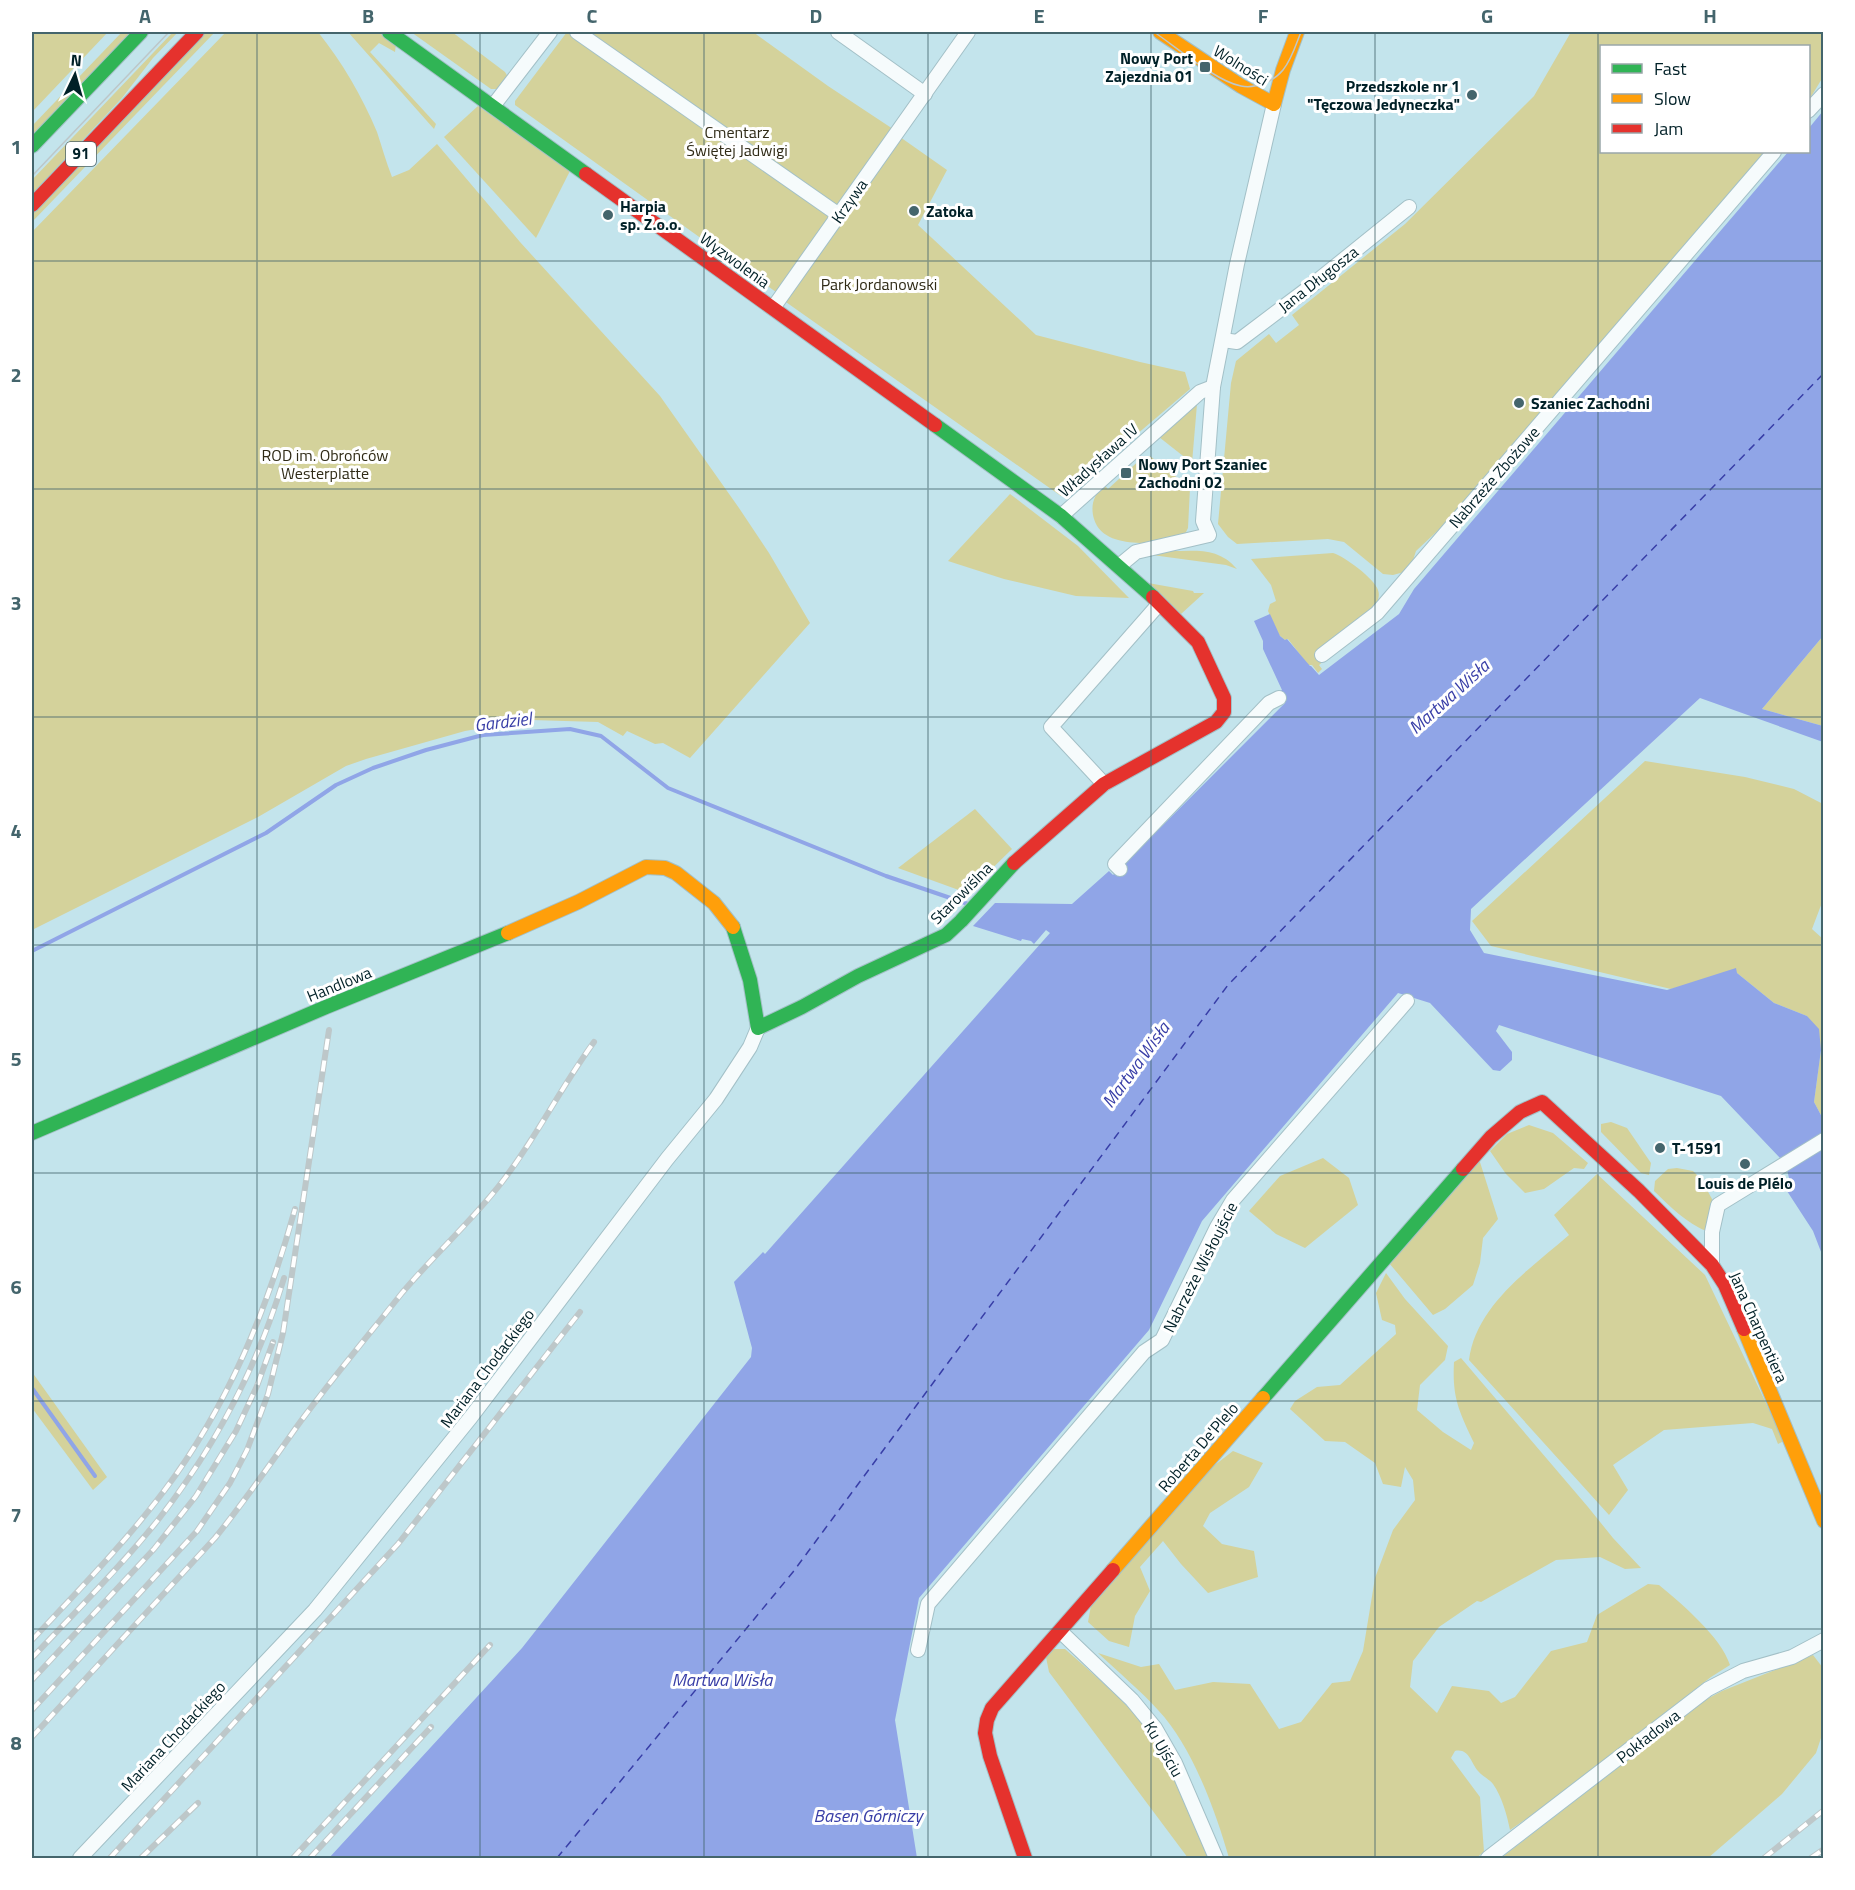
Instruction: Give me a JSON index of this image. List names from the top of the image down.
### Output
{
  "streets": {
    "street": [
      "Wolności",
      "91",
      "Krzywa",
      "Wyzwolenia",
      "Jana Długosza",
      "Władysława IV",
      "Nabrzeże Zbożowe",
      "Starowiślna",
      "Handlowa",
      "Nabrzeże Wisłoujście",
      "Jana Charpentiera",
      "Mariana Chodackiego",
      "Roberta De'Plelo",
      "Pokładowa",
      "Ku Ujściu"
    ]
  },
  "crossings": [
    ["Krzywa", "Wyzwolenia"],
    ["Wyzwolenia", "Władysława IV"],
    ["Władysława IV", "Starowiślna"],
    ["Starowiślna", "Handlowa"],
    ["Starowiślna", "Mariana Chodackiego"],
    ["Handlowa", "Mariana Chodackiego"],
    ["Jana Charpentiera", "Roberta De'Plelo"],
    ["Roberta De'Plelo", "Ku Ujściu"]
  ],
  "water": ["Martwa Wisła", "Gardziel", "Basen Górniczy"],
  "parks": ["Cmentarz Świętej Jadwigi", "Park Jordanowski", "ROD im. Obrońców Westerplatte"],
  "places": {
    "transit": ["Nowy Port Zajezdnia 01", "Nowy Port Szaniec Zachodni 02"],
    "other": [
      "Przedszkole nr 1 \"Tęczowa Jedyneczka\"",
      "Zatoka",
      "Harpia sp. Z.o.o.",
      "Szaniec Zachodni",
      "T-1591",
      "Louis de Plélo"
    ]
  },
  "legend": ["Fast", "Slow", "Jam"],
  "north": "top",
  "grid": {
    "columns": [
      "A",
      "B",
      "C",
      "D",
      "E",
      "F",
      "G",
      "H"
    ],
    "rows": [
      "1",
      "2",
      "3",
      "4",
      "5",
      "6",
      "7",
      "8"
    ]
  }
}
